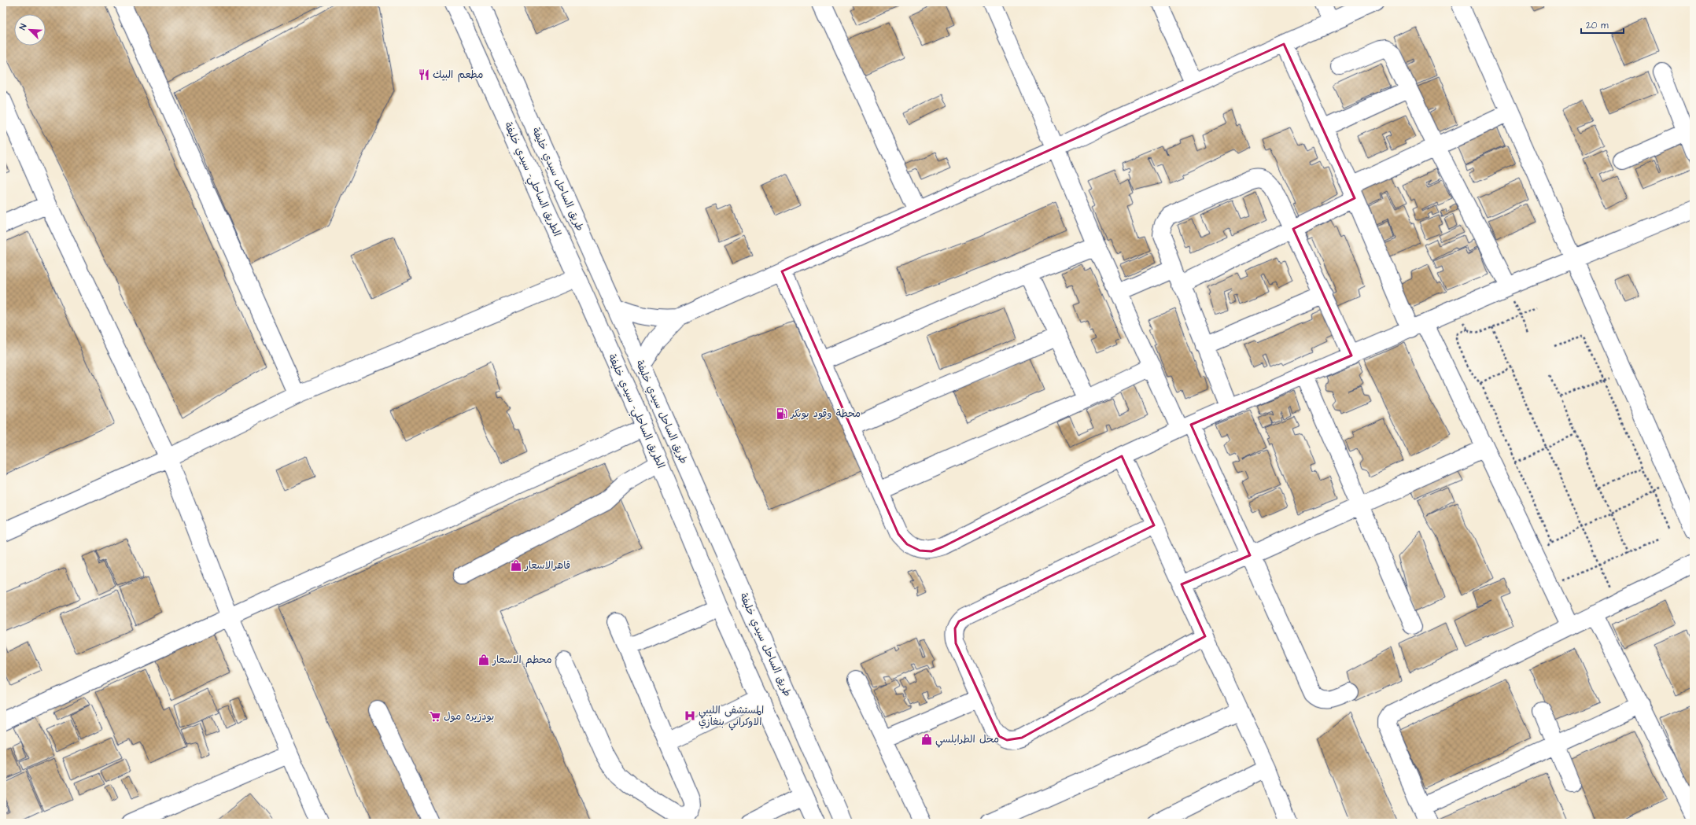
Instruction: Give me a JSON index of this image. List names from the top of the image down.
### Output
{
  "streets": {
    "main road": ["الطريق الساحلي- سيدي خليفة", "طريق الساحل سيدي خليفة"]
  },
  "places": {
    "restaurant": ["مطعم البيك"],
    "fuel station": ["محطة وقود بوبكر"],
    "shop": ["قاهرالاسعار", "محطم الاسعار", "محل الطرابلسي"],
    "hospital": ["المستشفى الليبي الاوكراني بنغازي"],
    "supermarket": ["بودزيره مول"]
  },
  "scale_bar": "20 m",
  "north": "top left"
}
